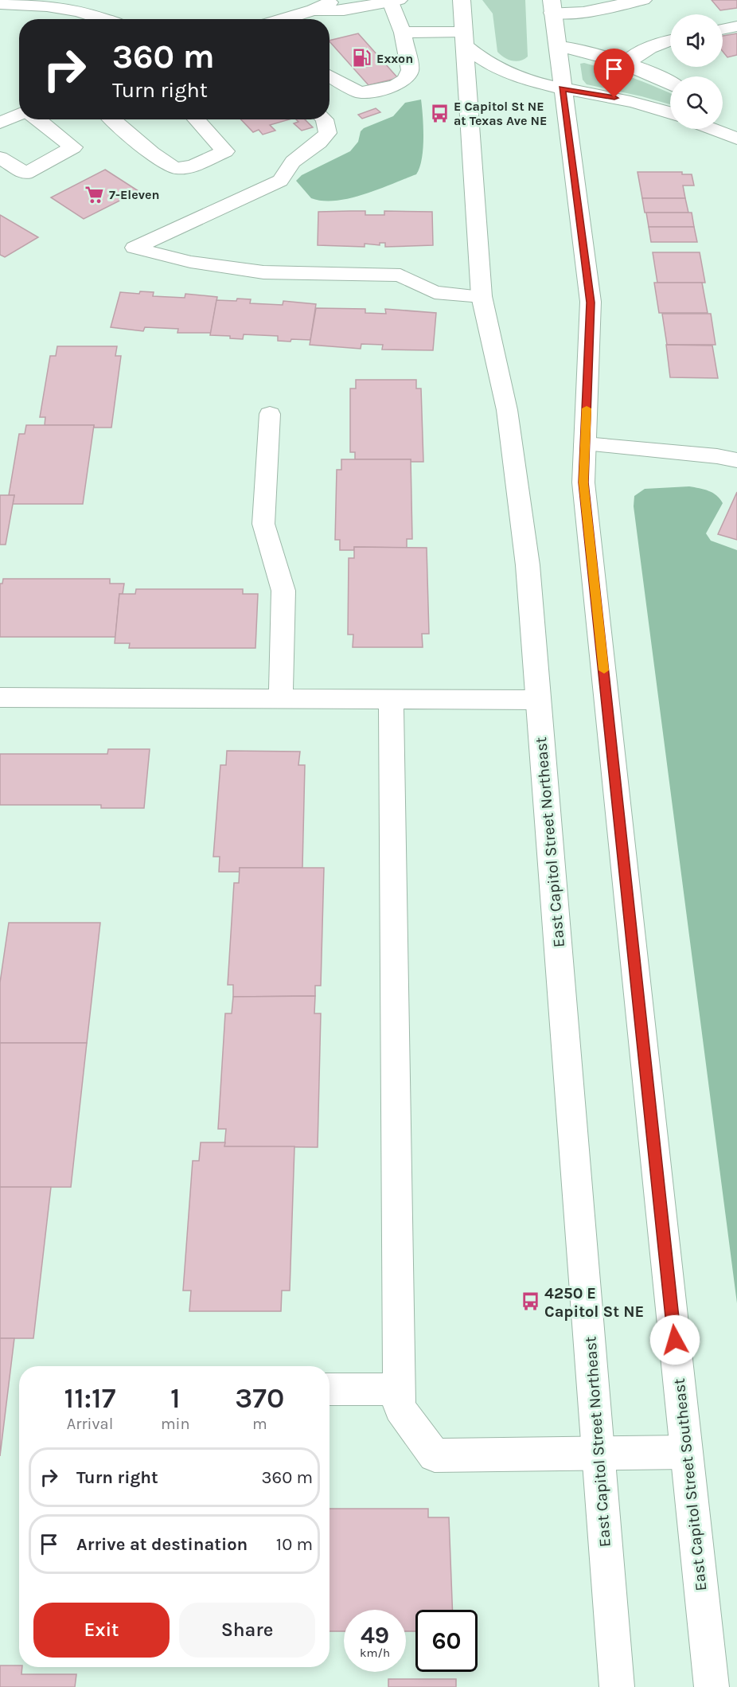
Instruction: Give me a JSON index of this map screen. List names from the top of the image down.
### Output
{
  "streets": {
    "main road": ["East Capitol Street Northeast", "East Capitol Street Southeast"]
  },
  "places": {
    "fuel station": ["Exxon"],
    "bus stop": ["E Capitol St NE at Texas Ave NE", "4250 E Capitol St NE"],
    "supermarket": ["7-Eleven"]
  },
  "page": {
    "turn": ["360 m", "Turn right"],
    "eta": [
      "11:17",
      "Arrival",
      "1",
      "min",
      "370",
      "m"
    ],
    "list": [
      {
        "name": "Turn right",
        "value": "360 m"
      },
      {
        "name": "Arrive at destination",
        "value": "10 m"
      }
    ],
    "buttons": ["Exit", "Share"],
    "speed": "49 km/h",
    "limit": "60"
  }
}
